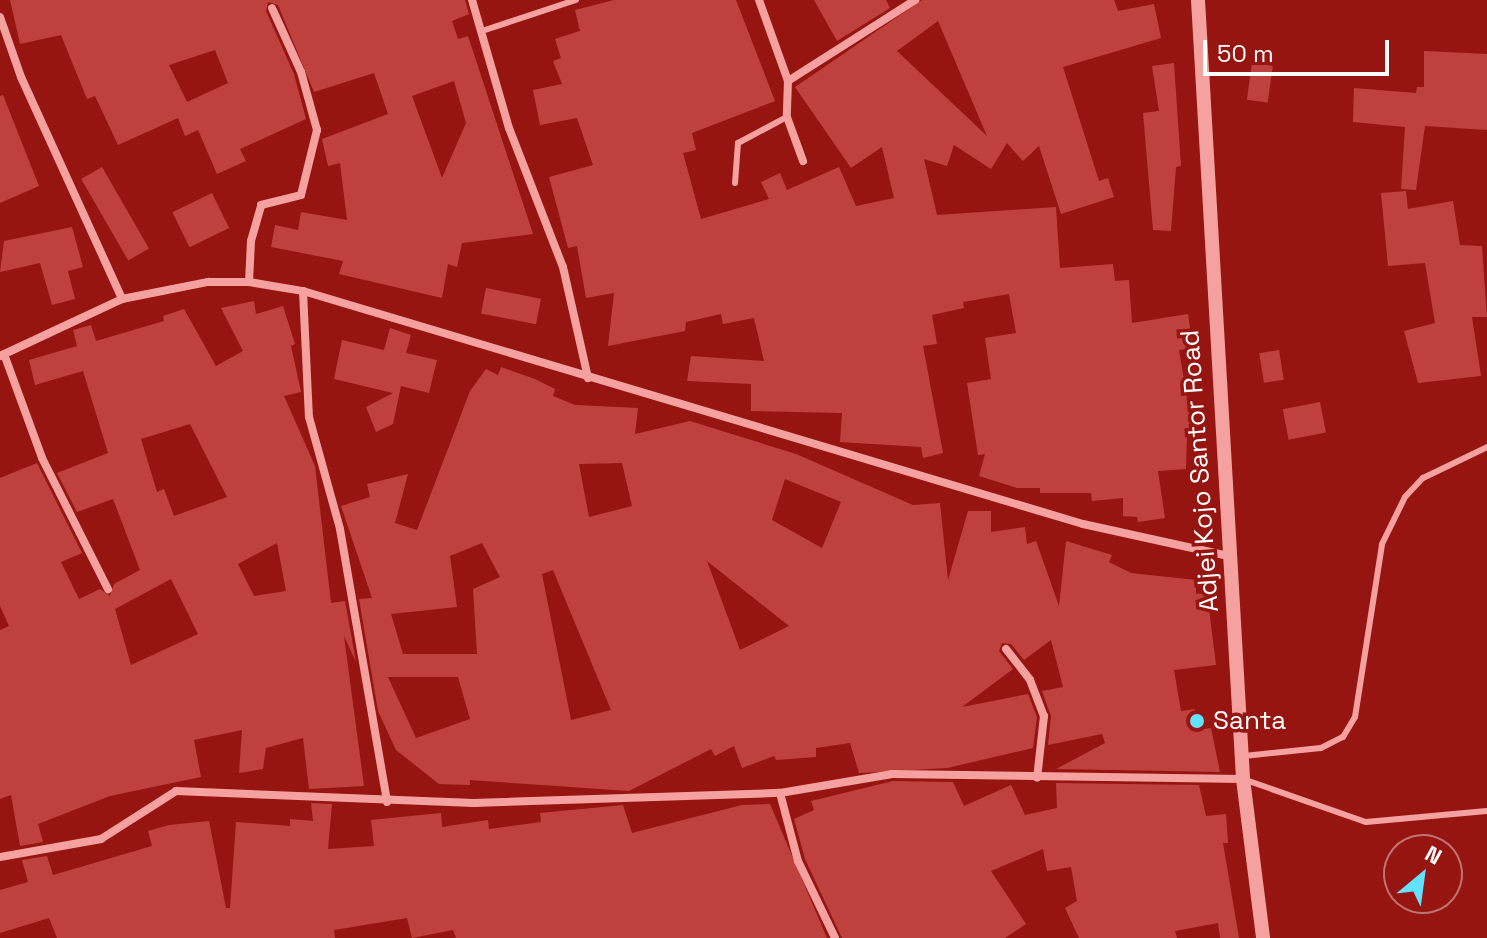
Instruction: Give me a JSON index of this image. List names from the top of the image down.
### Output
{
  "streets": {
    "street": ["Adjei Kojo Santor Road"]
  },
  "places": ["Santa"],
  "scale_bar": "50 m",
  "north": "top right"
}
